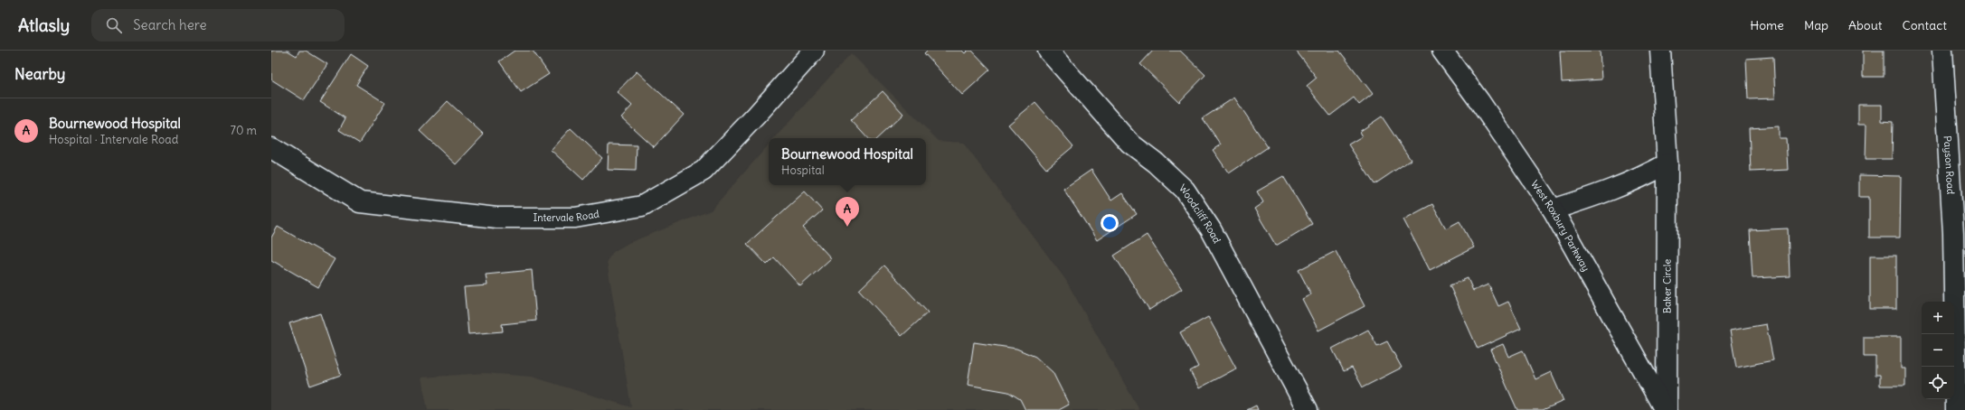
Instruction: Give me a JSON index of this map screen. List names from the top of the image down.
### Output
{
  "streets": {
    "street": [
      "Payson Road",
      "Intervale Road",
      "Woodcliff Road",
      "West Roxbury Parkway",
      "Baker Circle"
    ]
  },
  "crossings": [
    ["West Roxbury Parkway", "Baker Circle"]
  ],
  "page": {
    "header": "Atlasly",
    "search": "Search here",
    "nav": [
      "Home",
      "Map",
      "About",
      "Contact"
    ],
    "heading": "Nearby",
    "list": [
      {
        "mark": "A",
        "name": "Bournewood Hospital",
        "note": "Hospital · Intervale Road",
        "value": "70 m"
      }
    ],
    "popup": ["Bournewood Hospital", "Hospital"],
    "pins": "A",
    "map_buttons": ["+", "−"]
  }
}
